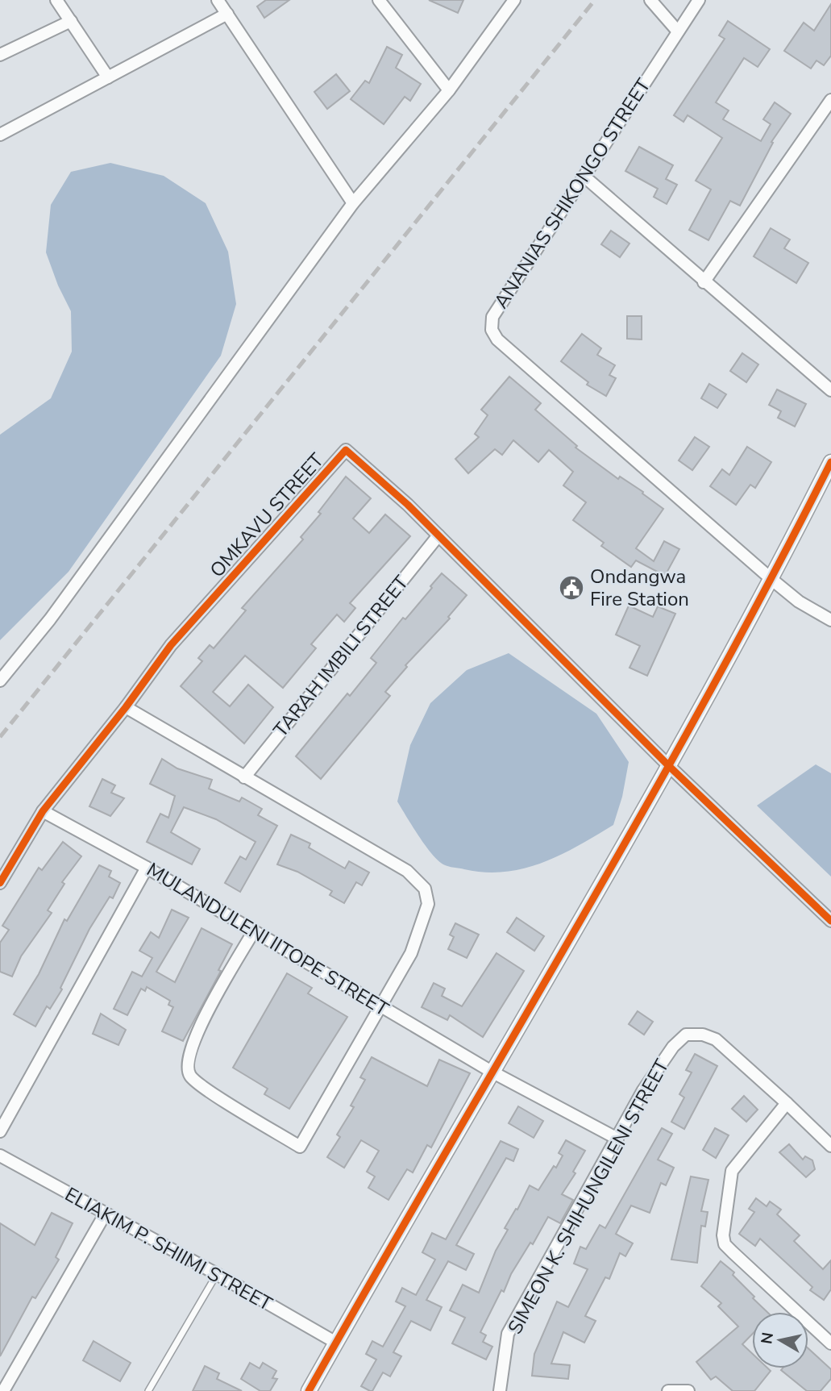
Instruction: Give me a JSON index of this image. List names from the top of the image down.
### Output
{
  "streets": {
    "street": [
      "ANANIAS SHIKONGO STREET",
      "OMKAVU STREET",
      "TARAH IMBILI STREET",
      "MULANDULENI IITOPE STREET",
      "SIMEON K. SHIHUNGILENI STREET",
      "ELIAKIM P. SHIIMI STREET"
    ]
  },
  "crossings": [
    ["OMKAVU STREET", "TARAH IMBILI STREET"],
    ["OMKAVU STREET", "MULANDULENI IITOPE STREET"],
    ["MULANDULENI IITOPE STREET", "SIMEON K. SHIHUNGILENI STREET"]
  ],
  "places": {
    "public building": ["Ondangwa Fire Station"]
  },
  "north": "left"
}
